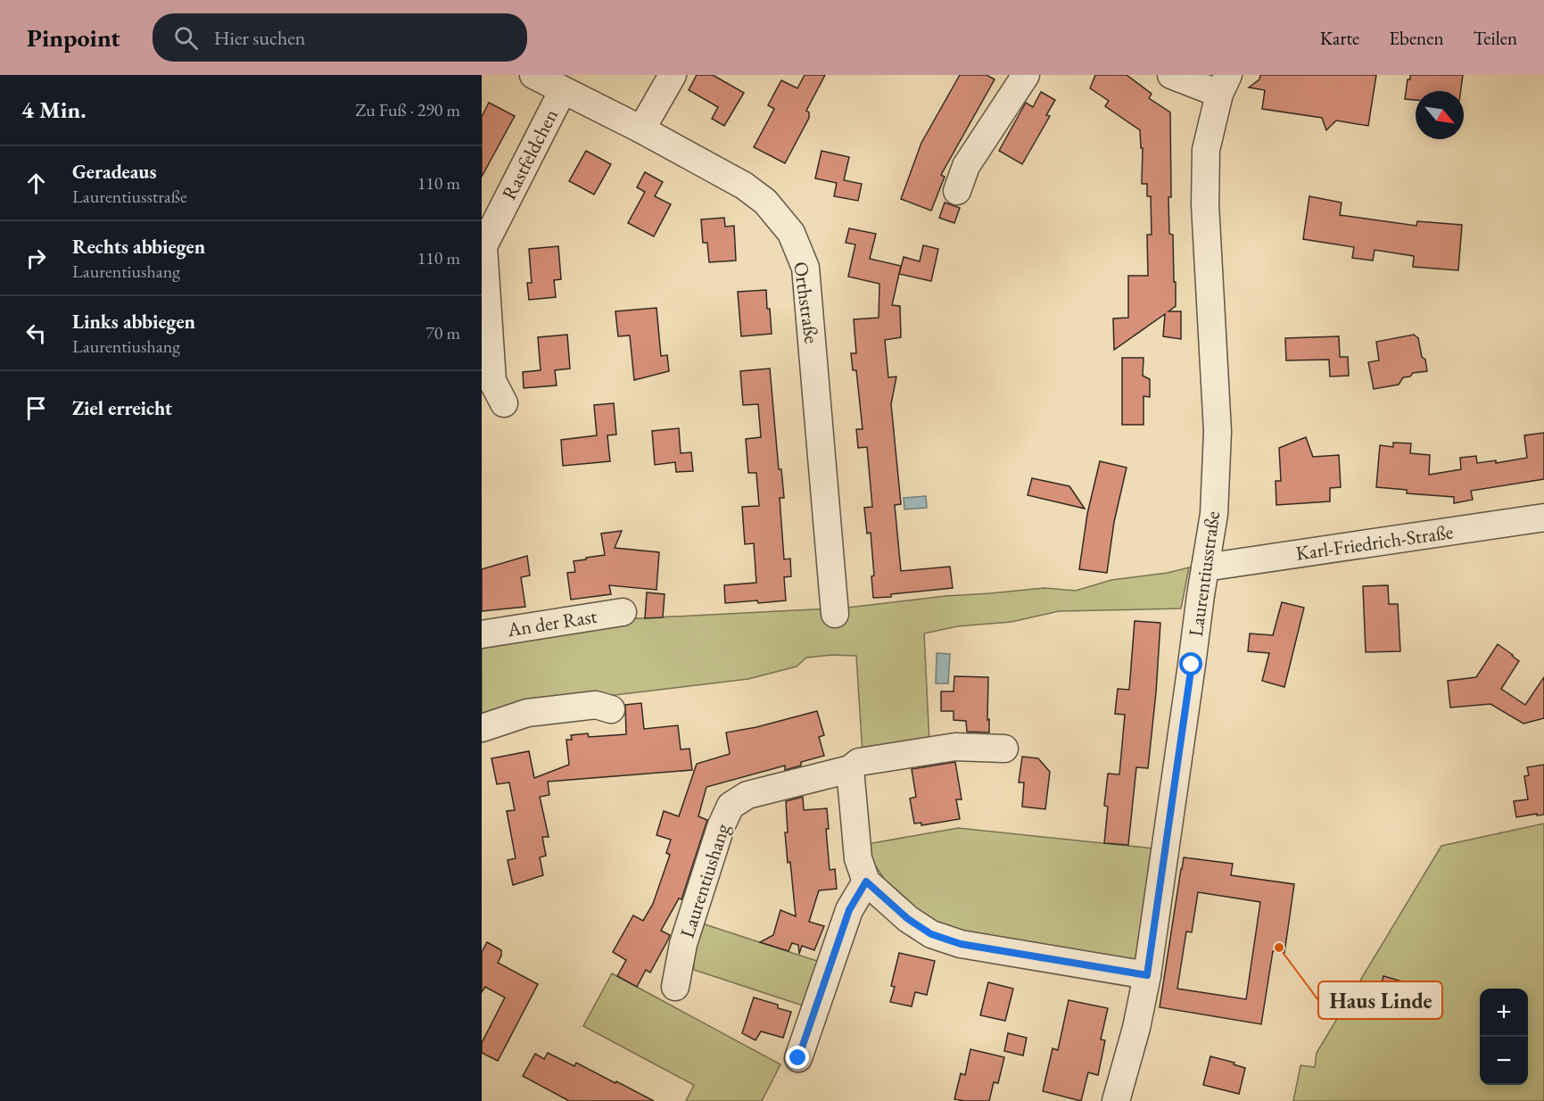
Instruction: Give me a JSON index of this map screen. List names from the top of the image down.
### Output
{
  "streets": {
    "street": [
      "Rastfeldchen",
      "Orthstraße",
      "Karl-Friedrich-Straße",
      "Laurentiusstraße",
      "An der Rast",
      "Laurentiushang"
    ]
  },
  "crossings": [
    ["Rastfeldchen", "Orthstraße"],
    ["Karl-Friedrich-Straße", "Laurentiusstraße"]
  ],
  "places": ["Haus Linde"],
  "north": "bottom right",
  "page": {
    "header": "Pinpoint",
    "search": "Hier suchen",
    "nav": ["Karte", "Ebenen", "Teilen"],
    "heading": ["4 Min.", "Zu Fuß · 290 m"],
    "list": [
      ["Geradeaus", "Laurentiusstraße", "110 m"],
      ["Rechts abbiegen", "Laurentiushang", "110 m"],
      ["Links abbiegen", "Laurentiushang", "70 m"],
      "Ziel erreicht"
    ],
    "map_buttons": ["+", "−"]
  }
}
